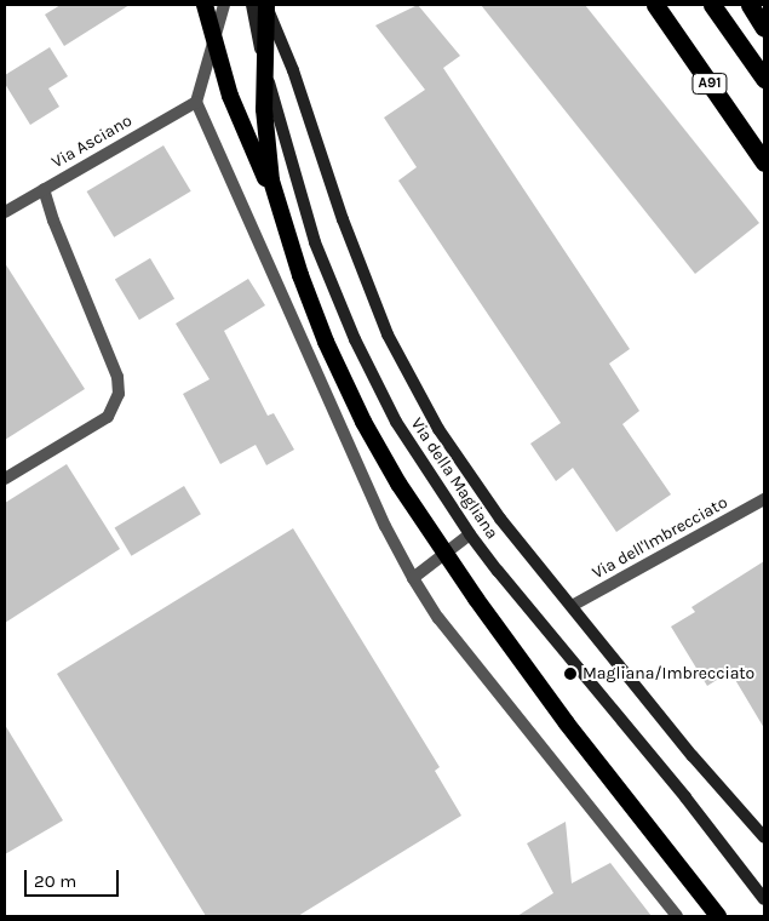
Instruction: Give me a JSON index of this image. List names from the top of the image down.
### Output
{
  "streets": {
    "highway": ["A91"],
    "main road": ["Via della Magliana"],
    "street": ["Via Asciano", "Via dell'Imbrecciato"]
  },
  "crossings": [
    ["Via della Magliana", "Via dell'Imbrecciato"]
  ],
  "places": ["Magliana/Imbrecciato"],
  "scale_bar": "20 m"
}
